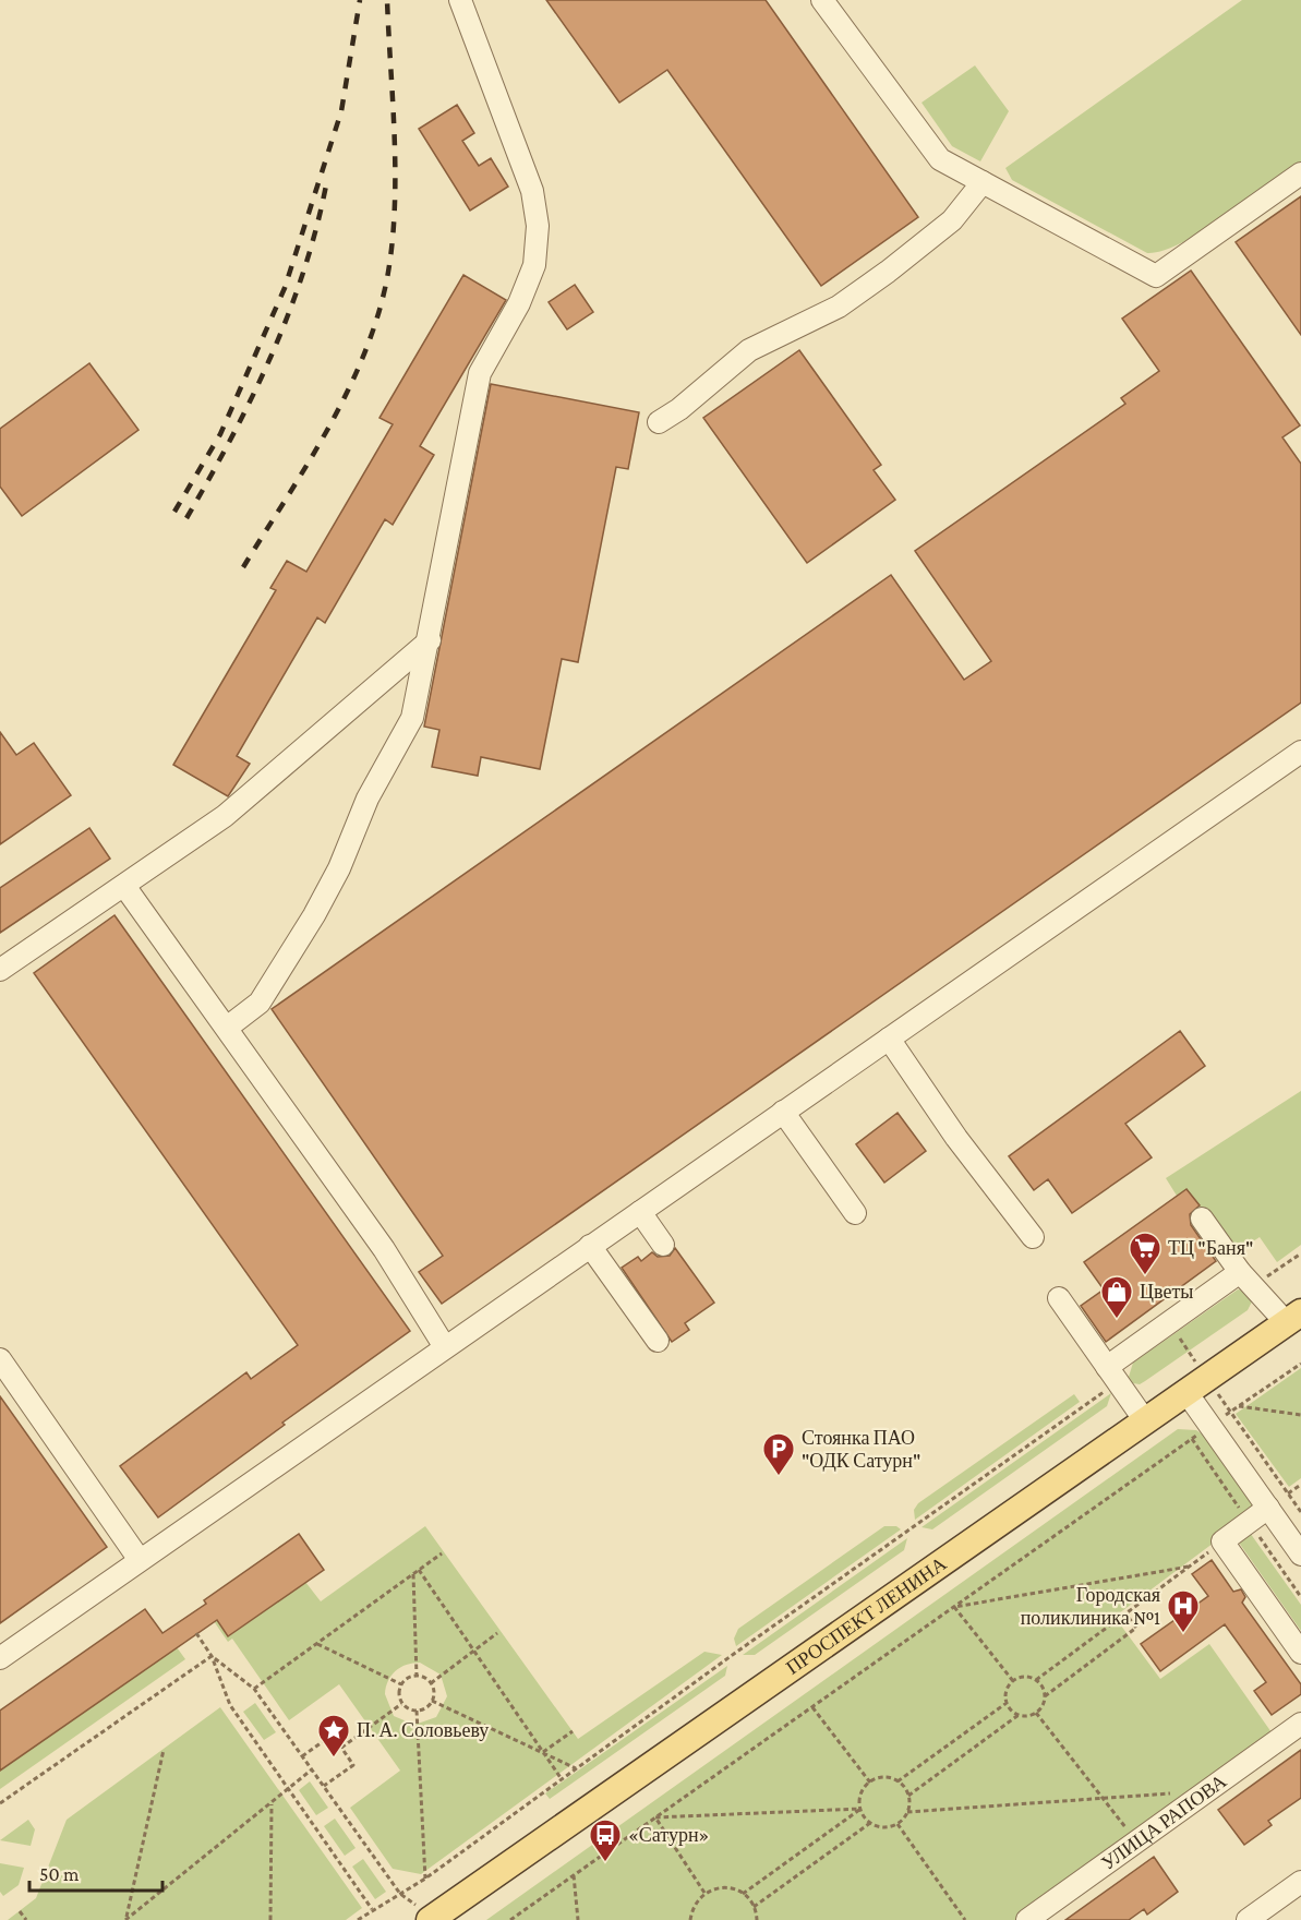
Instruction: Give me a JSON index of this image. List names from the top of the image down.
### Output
{
  "streets": {
    "main road": ["ПРОСПЕКТ ЛЕНИНА"],
    "street": ["УЛИЦА РАПОВА"]
  },
  "places": {
    "supermarket": ["ТЦ \"Баня\""],
    "shop": ["Цветы"],
    "parking": ["Стоянка ПАО \"ОДК Сатурн\""],
    "hospital": ["Городская поликлиника №1"],
    "place": ["П. А. Соловьеву"],
    "bus stop": ["«Сатурн»"]
  },
  "scale_bar": "50 m"
}
